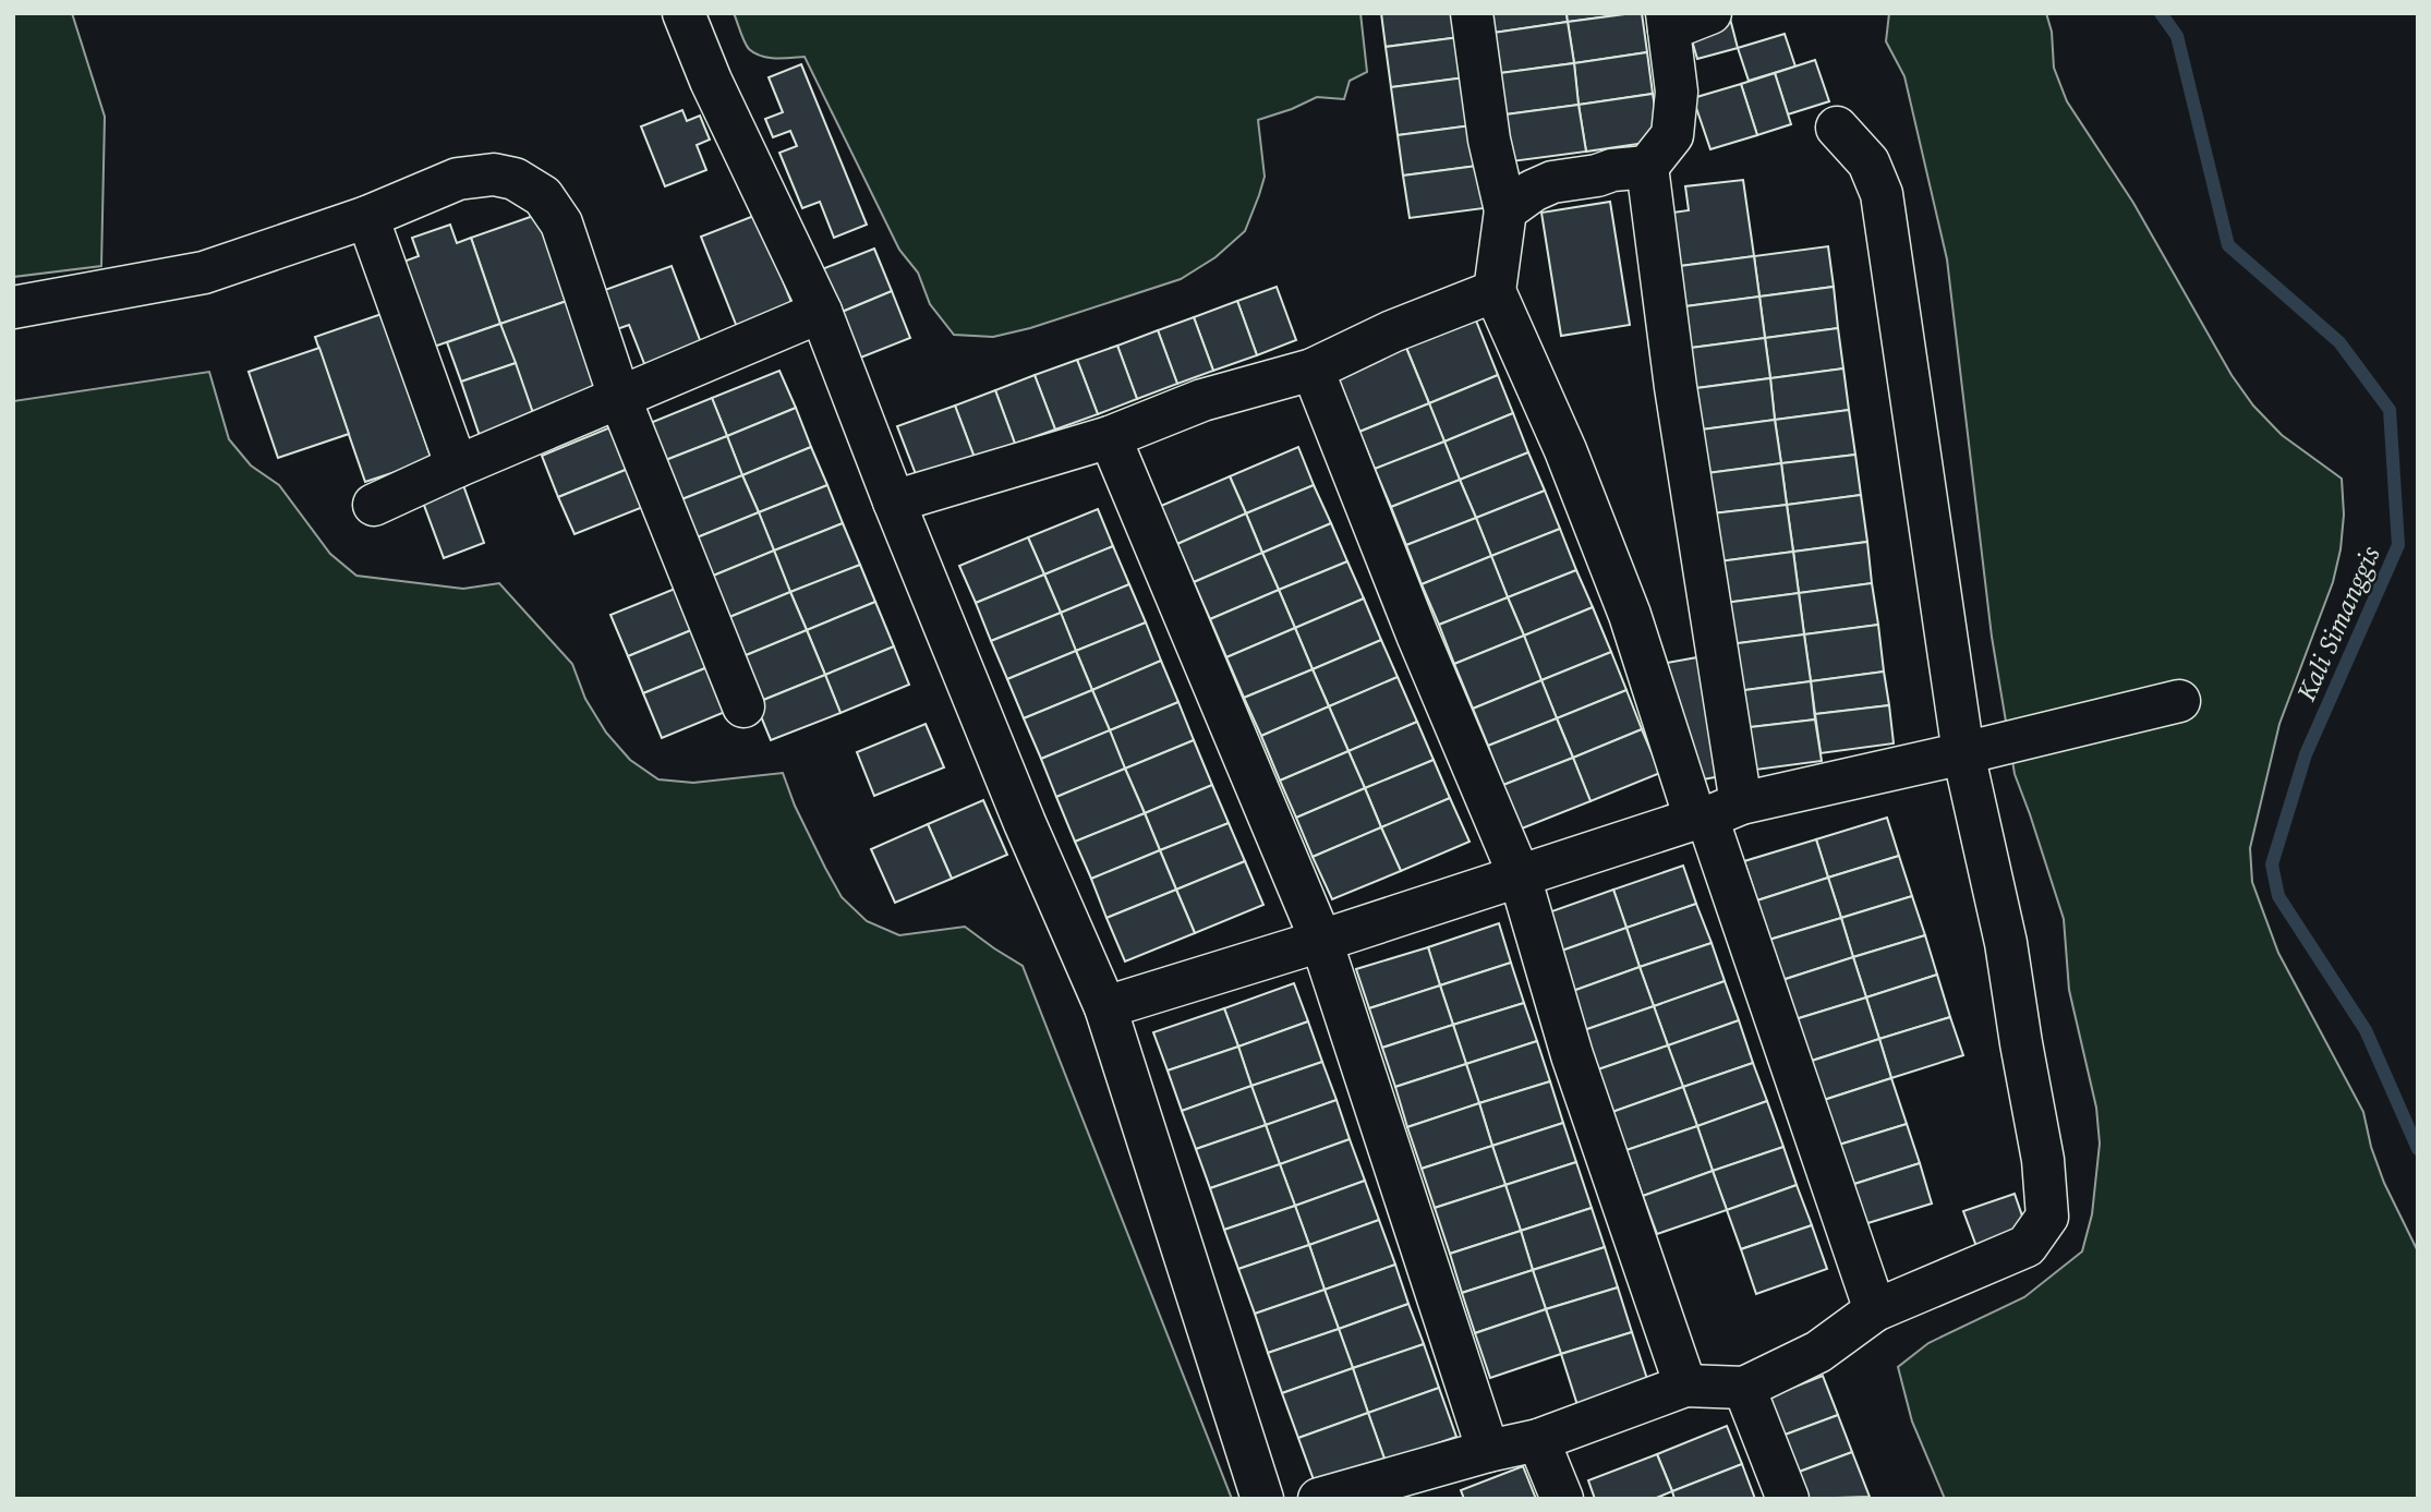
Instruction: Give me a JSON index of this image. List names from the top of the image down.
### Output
{
  "water": ["Kali Simanggis"]
}
